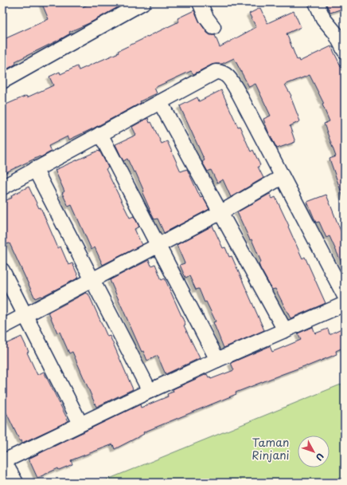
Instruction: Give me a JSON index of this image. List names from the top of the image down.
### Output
{
  "parks": ["Taman Rinjani"],
  "north": "bottom right"
}
